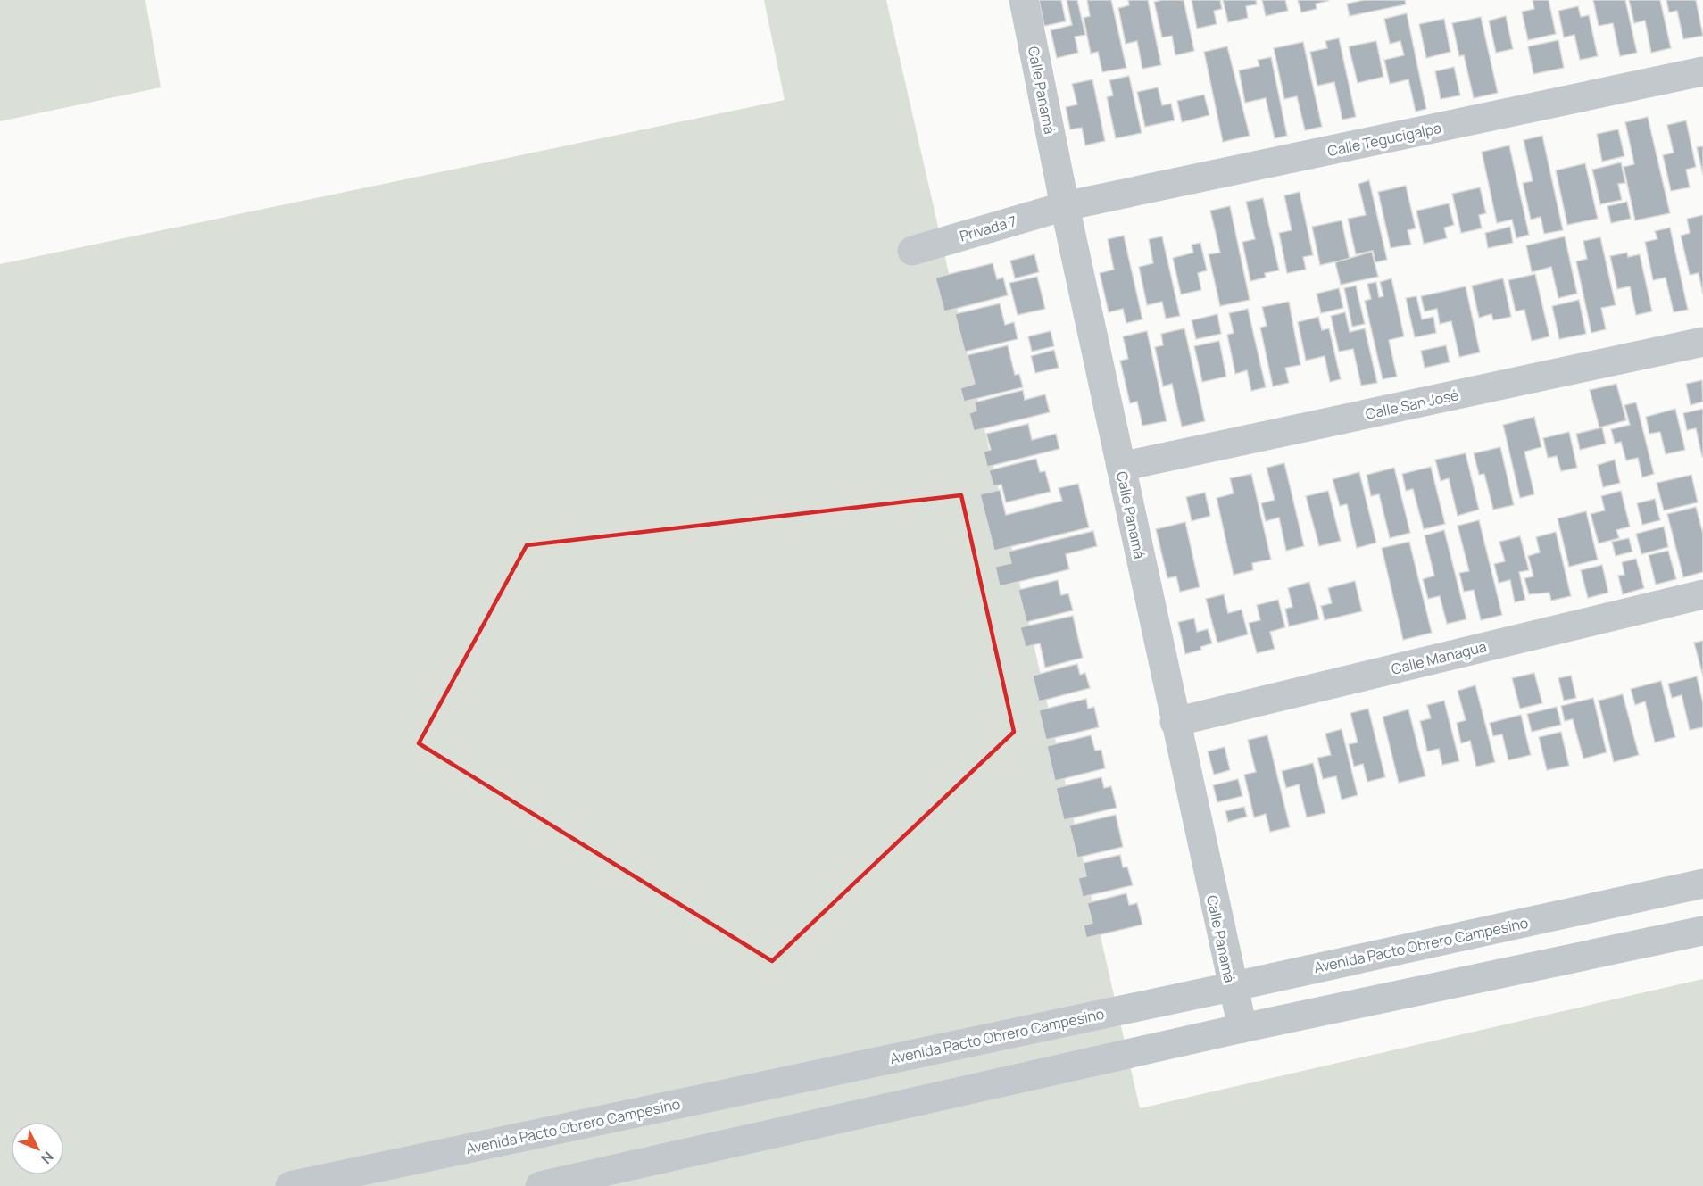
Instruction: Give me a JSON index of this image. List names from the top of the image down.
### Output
{
  "streets": {
    "street": [
      "Calle Panamá",
      "Calle Tegucigalpa",
      "Privada 7",
      "Calle San José",
      "Calle Managua",
      "Avenida Pacto Obrero Campesino"
    ]
  },
  "crossings": [
    ["Calle Panamá", "Calle Tegucigalpa"],
    ["Calle Panamá", "Privada 7"],
    ["Calle Panamá", "Calle San José"],
    ["Calle Panamá", "Calle Managua"],
    ["Calle Panamá", "Avenida Pacto Obrero Campesino"],
    ["Calle Tegucigalpa", "Privada 7"]
  ],
  "north": "bottom right"
}
